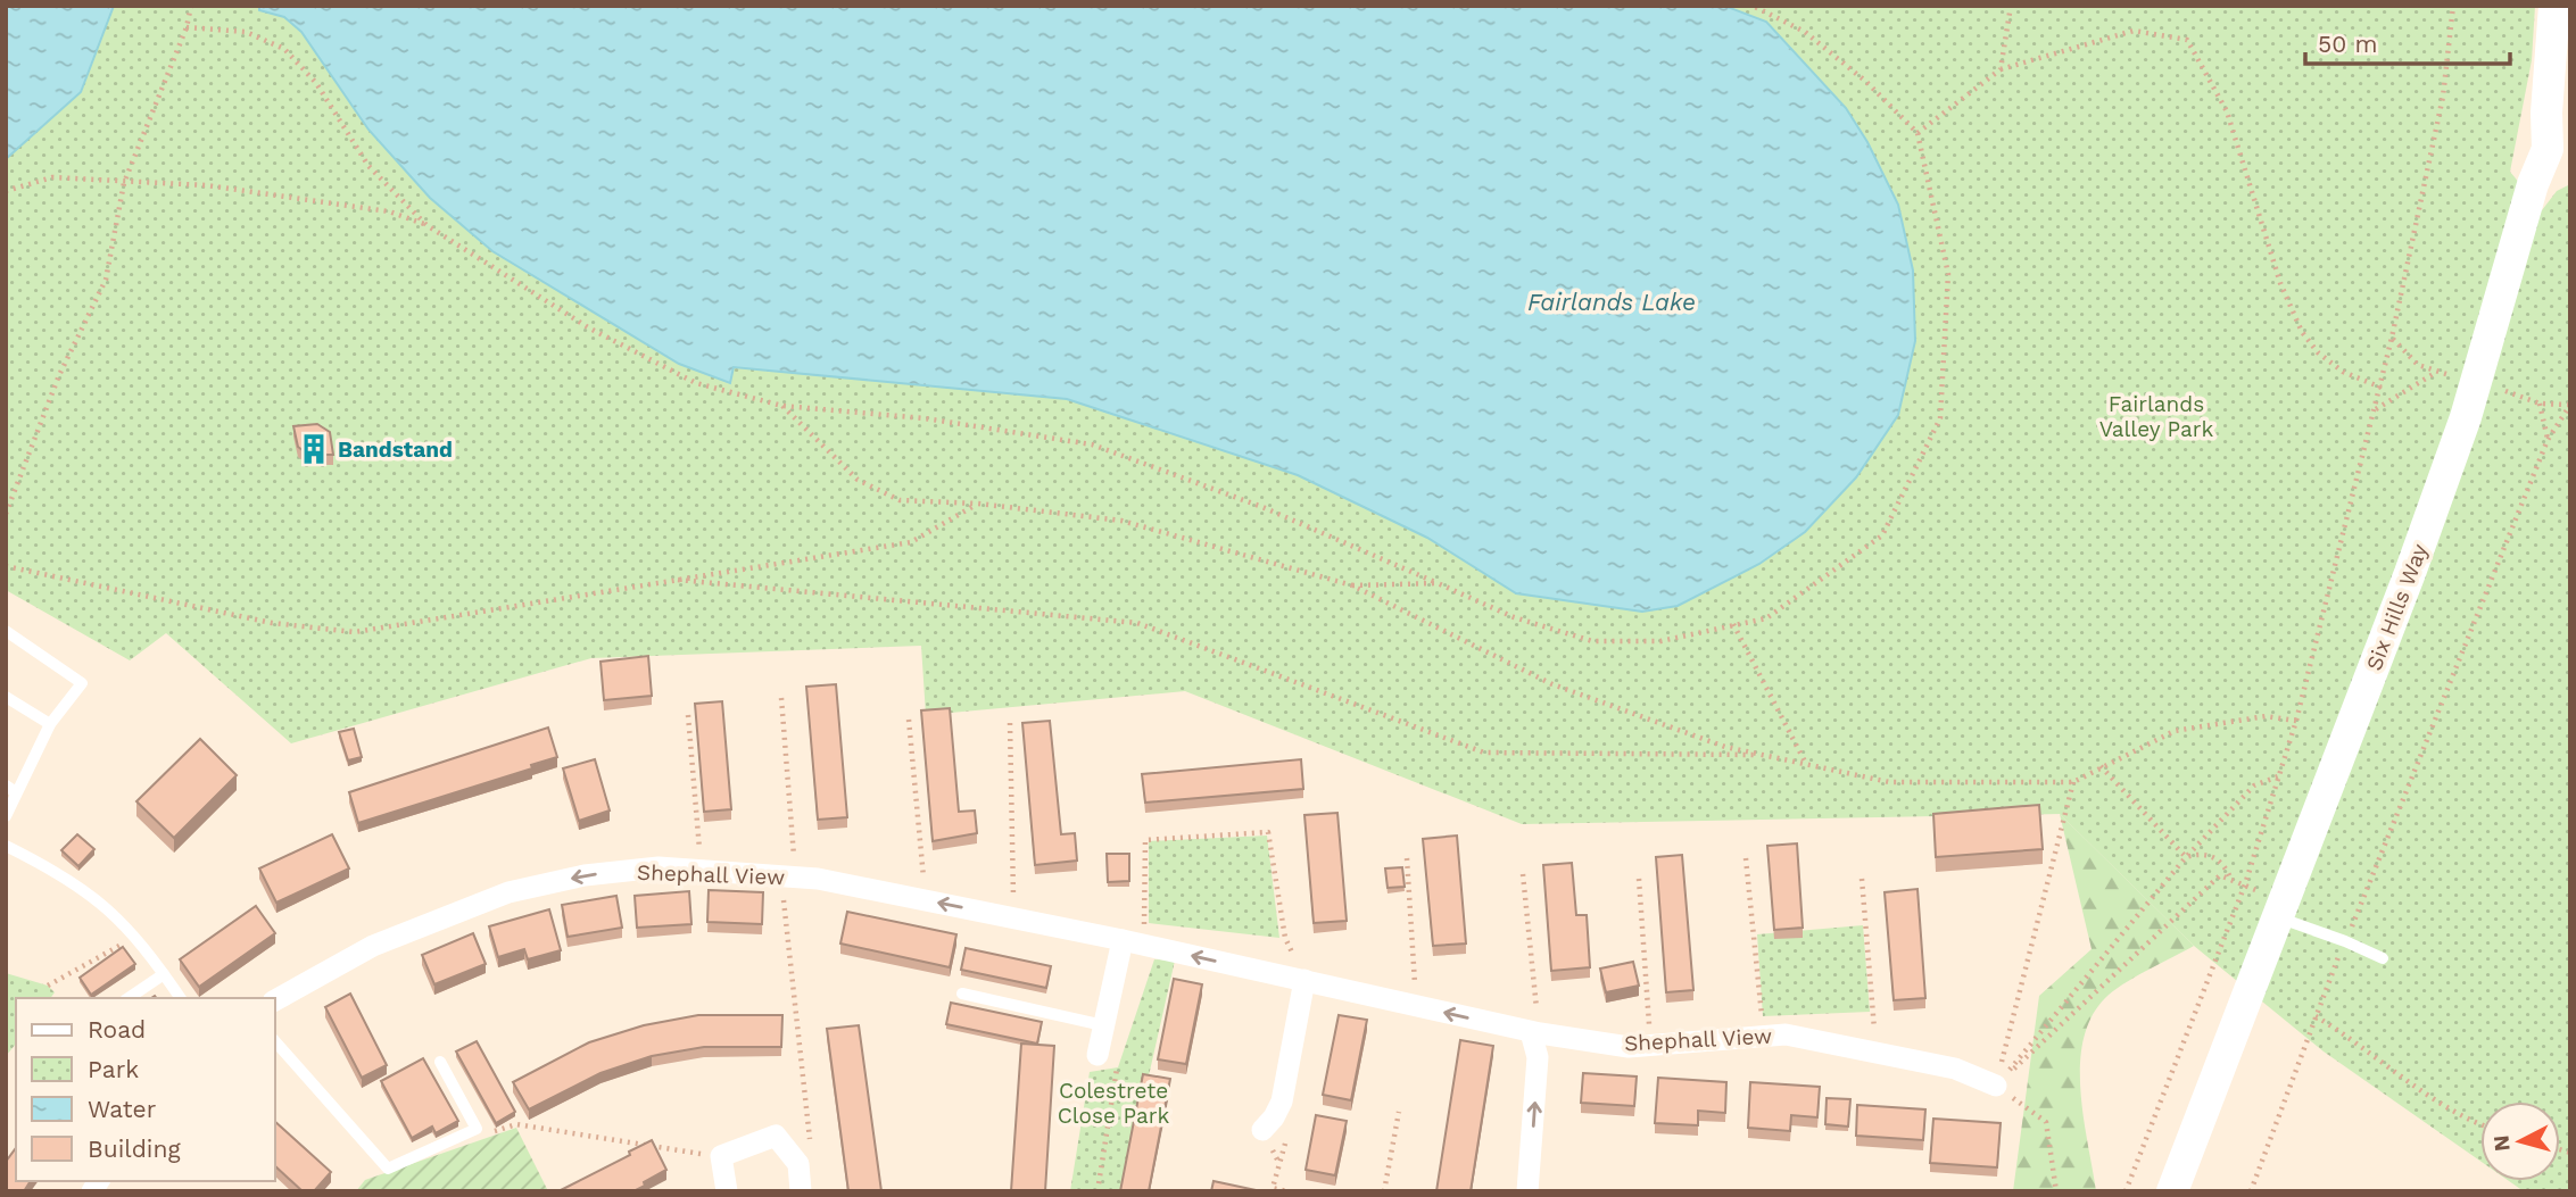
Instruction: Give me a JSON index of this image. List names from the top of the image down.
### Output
{
  "streets": {
    "street": ["Six Hills Way", "Shephall View"]
  },
  "one_way": ["Shephall View"],
  "water": ["Fairlands Lake"],
  "parks": ["Fairlands Valley Park", "Colestrete Close Park"],
  "places": {
    "building": ["Bandstand"]
  },
  "legend": [
    "Road",
    "Park",
    "Water",
    "Building"
  ],
  "scale_bar": "50 m",
  "north": "left"
}
